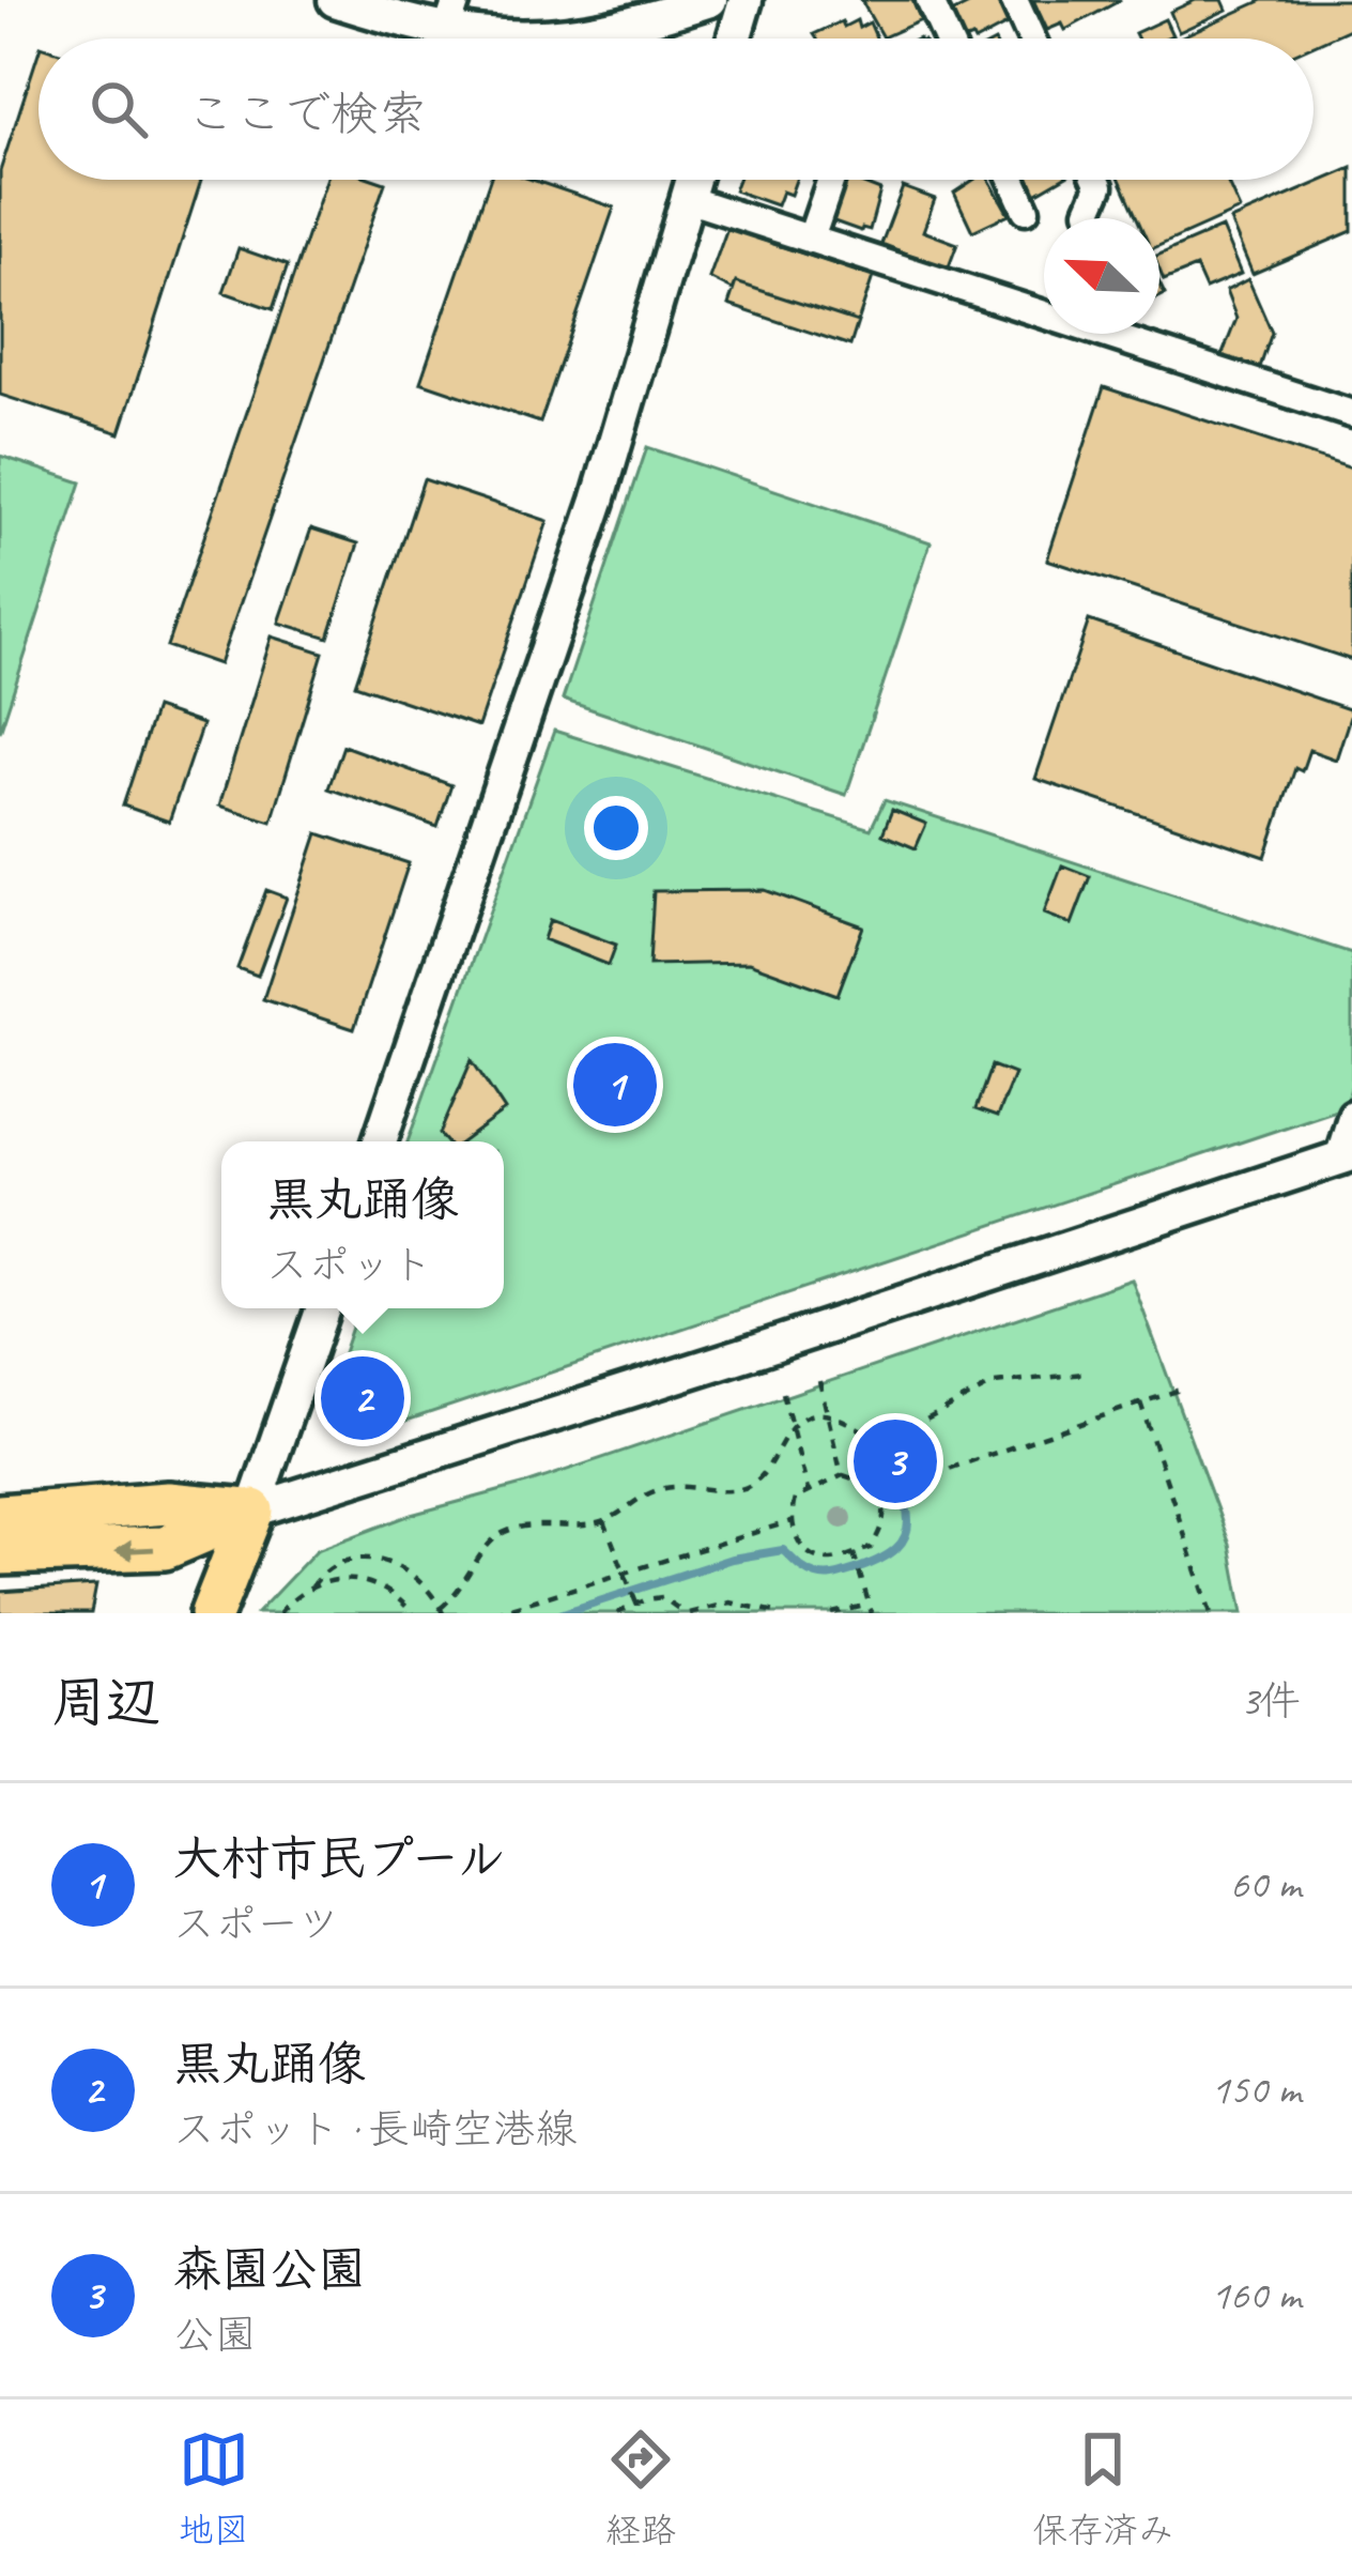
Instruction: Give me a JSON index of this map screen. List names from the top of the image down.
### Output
{
  "north": "top left",
  "page": {
    "search": "ここで検索",
    "pins": ["1", "2", "3"],
    "popup": ["黒丸踊像", "スポット"],
    "heading": ["周辺", "3件"],
    "list": [
      {
        "mark": "1",
        "name": "大村市民プール",
        "note": "スポーツ",
        "value": "60 m"
      },
      {
        "mark": "2",
        "name": "黒丸踊像",
        "note": "スポット · 長崎空港線",
        "value": "150 m"
      },
      {
        "mark": "3",
        "name": "森園公園",
        "note": "公園",
        "value": "160 m"
      }
    ],
    "nav": ["地図", "経路", "保存済み"]
  }
}
